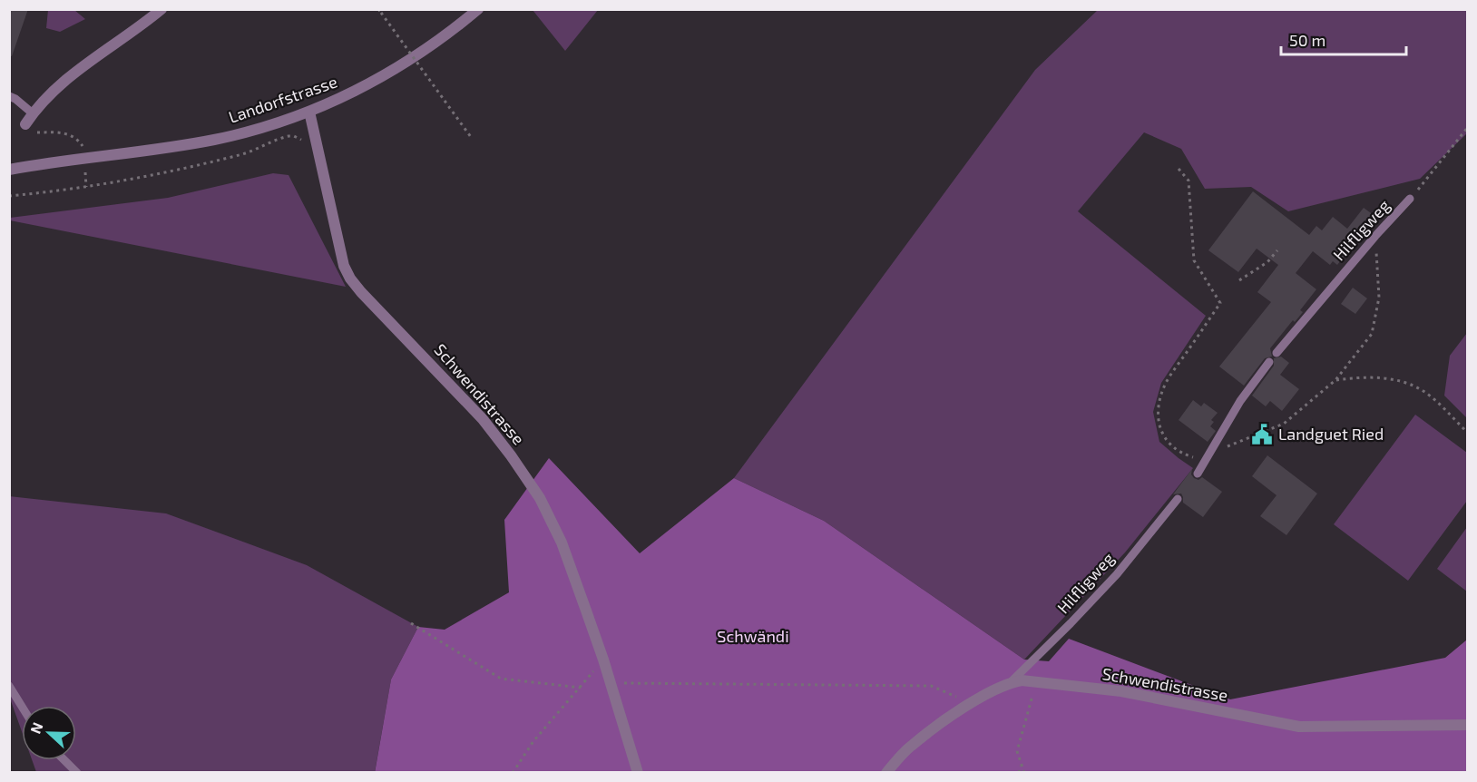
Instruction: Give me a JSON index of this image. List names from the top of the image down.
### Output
{
  "streets": {
    "street": ["Landorfstrasse", "Schwendistrasse"],
    "lane": ["Hilfligweg"]
  },
  "crossings": [
    ["Landorfstrasse", "Schwendistrasse"],
    ["Hilfligweg", "Schwendistrasse"]
  ],
  "parks": ["Schwändi"],
  "places": {
    "public building": ["Landguet Ried"]
  },
  "scale_bar": "50 m",
  "north": "left"
}
